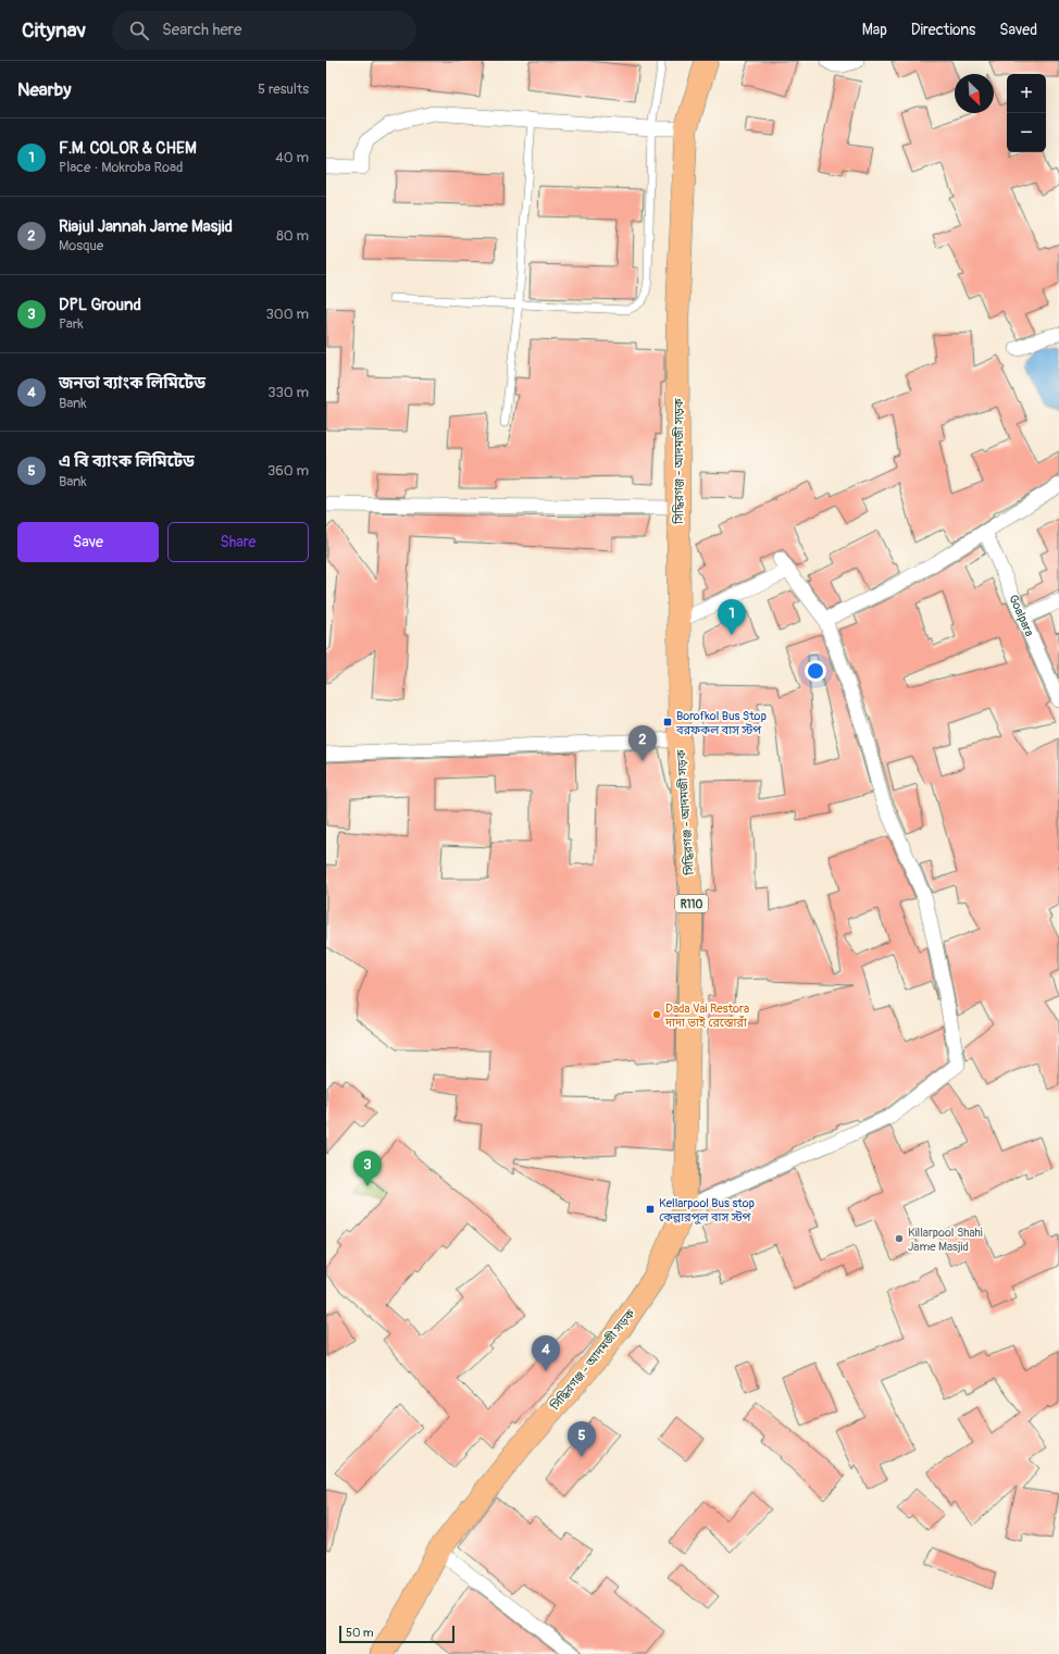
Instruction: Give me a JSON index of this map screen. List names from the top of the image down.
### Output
{
  "streets": {
    "main road": ["সিদ্ধিরগঞ্জ - আদমজী সড়ক", "R110"],
    "street": ["Goalpara"]
  },
  "places": {
    "transit": ["Borofkol Bus Stop বরফকল বাস স্টপ", "Kellarpool Bus stop কেল্লারপুল বাস স্টপ"],
    "other": ["Dada Vai Restora দাদা ভাই রেস্তোরাঁ", "Killarpool Shahi Jame Masjid"]
  },
  "scale_bar": "50 m",
  "north": "bottom right",
  "page": {
    "header": "Citynav",
    "search": "Search here",
    "nav": ["Map", "Directions", "Saved"],
    "heading": ["Nearby", "5 results"],
    "map_buttons": ["+", "−"],
    "list": [
      {
        "mark": "1",
        "name": "F.M. COLOR & CHEM",
        "note": "Place · Mokroba Road",
        "value": "40 m"
      },
      {
        "mark": "2",
        "name": "Riajul Jannah Jame Masjid",
        "note": "Mosque",
        "value": "80 m"
      },
      {
        "mark": "3",
        "name": "DPL Ground",
        "note": "Park",
        "value": "300 m"
      },
      {
        "mark": "4",
        "name": "জনতা ব্যাংক লিমিটেড",
        "note": "Bank",
        "value": "330 m"
      },
      {
        "mark": "5",
        "name": "এ বি ব্যাংক লিমিটেড",
        "note": "Bank",
        "value": "360 m"
      }
    ],
    "buttons": ["Save", "Share"],
    "pins": [
      "1",
      "2",
      "3",
      "4",
      "5"
    ],
    "scale": "50 m"
  }
}
